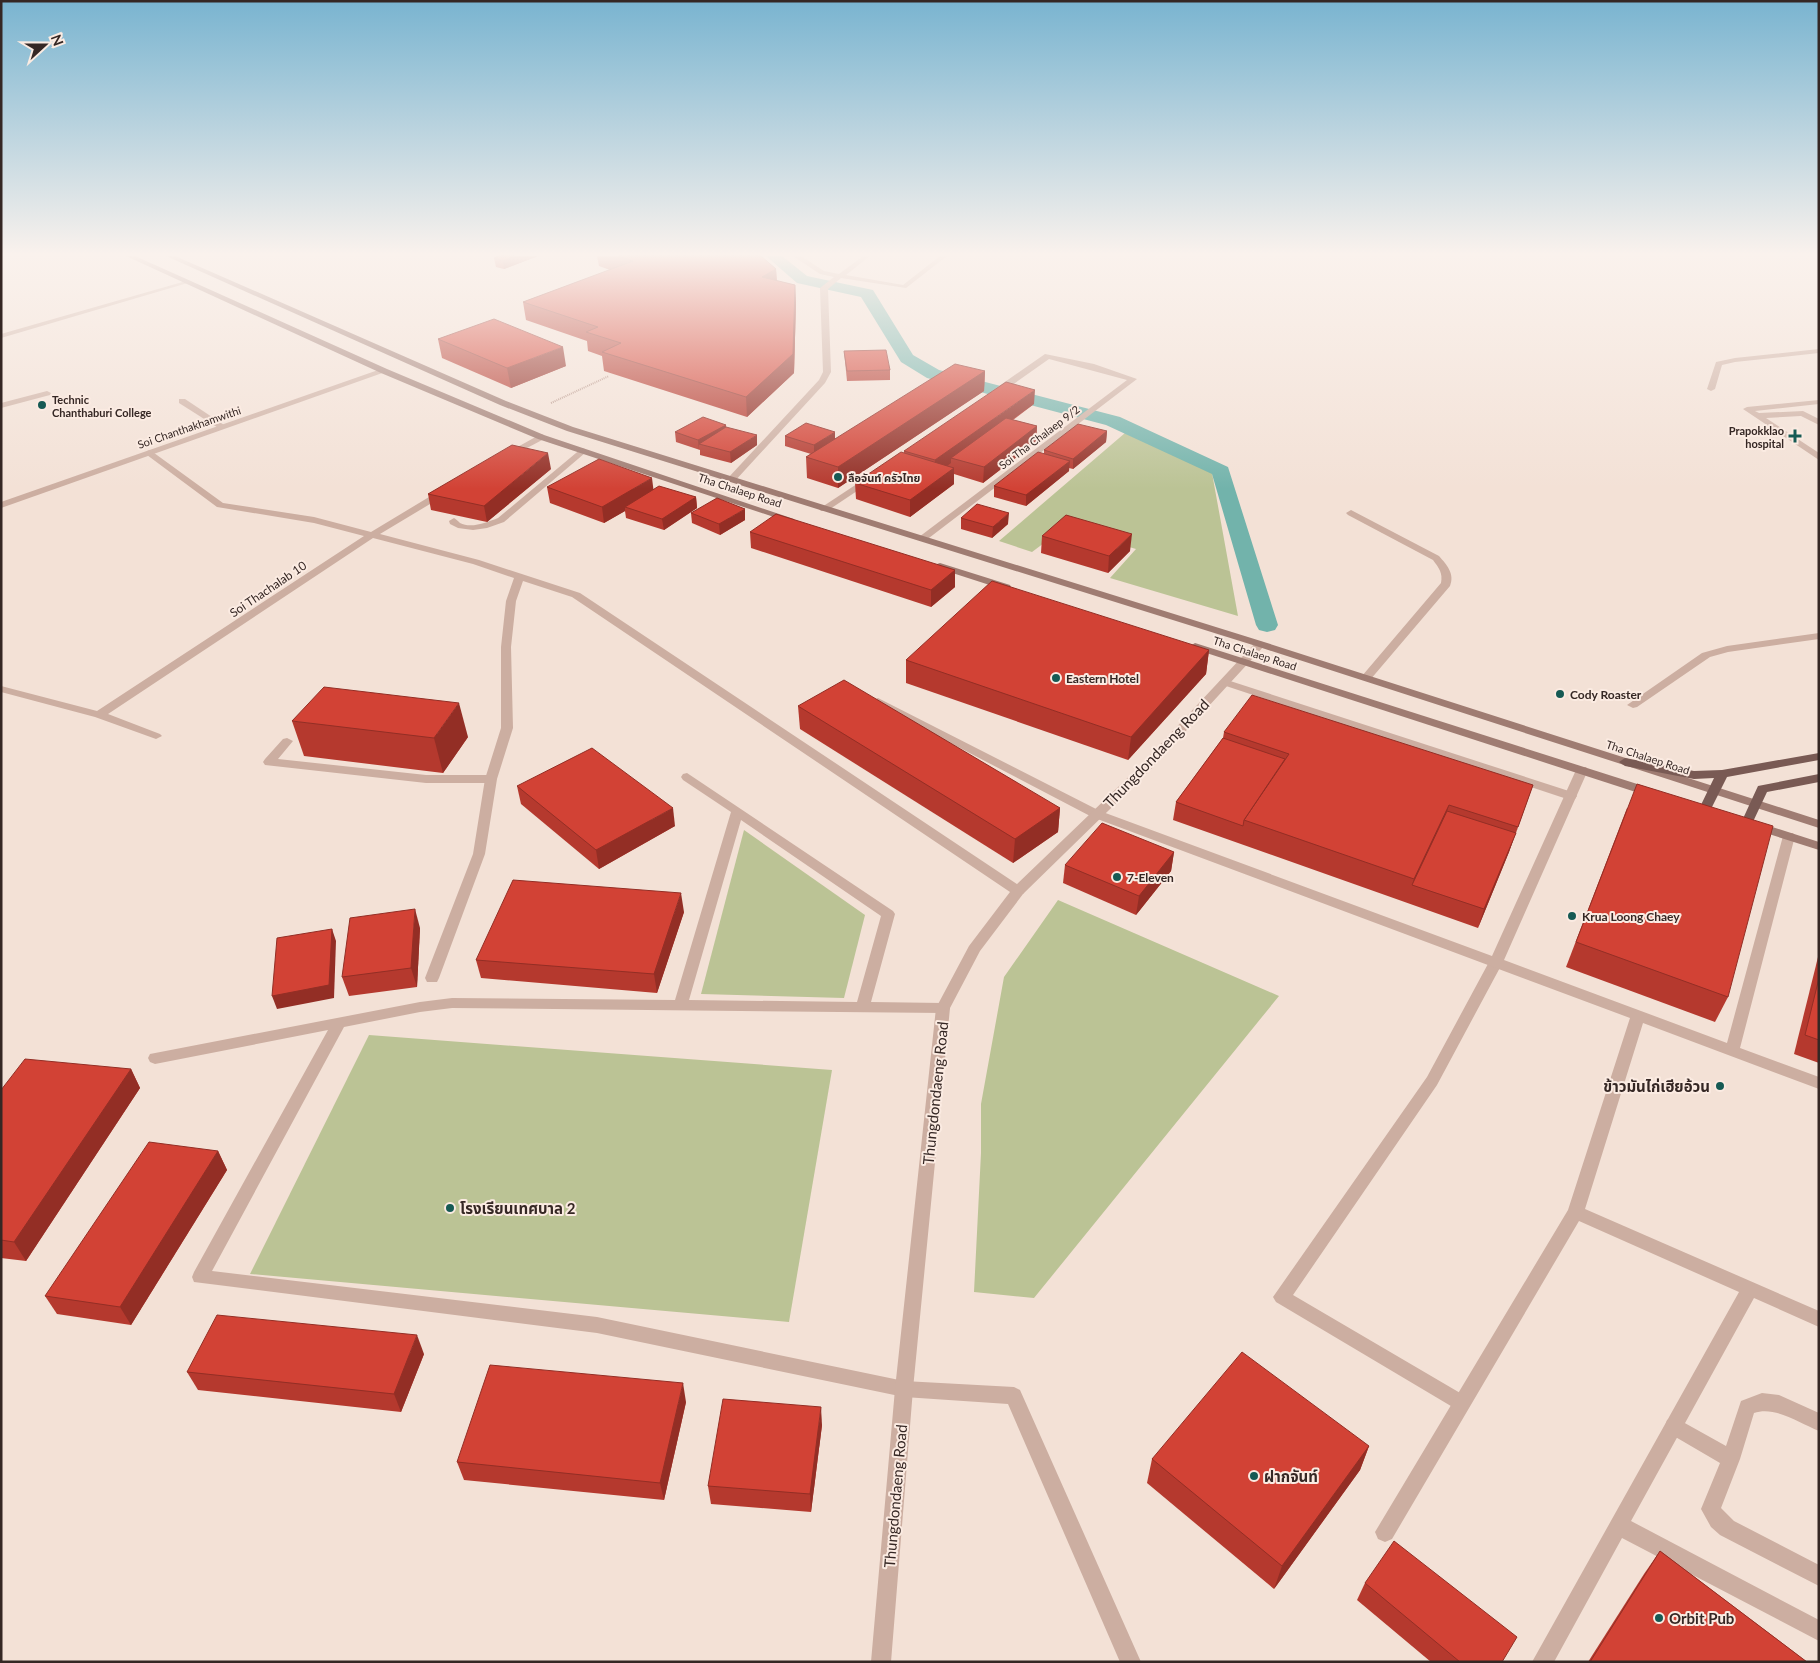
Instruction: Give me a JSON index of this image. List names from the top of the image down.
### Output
{
  "streets": {
    "main road": ["Tha Chalaep Road"],
    "street": [
      "Soi Chanthakhamwithi",
      "Soi Tha Chalaep 9/2",
      "Soi Thachalab 10",
      "Thungdondaeng Road"
    ]
  },
  "crossings": [
    ["Soi Chanthakhamwithi", "Tha Chalaep Road"],
    ["Soi Tha Chalaep 9/2", "Tha Chalaep Road"],
    ["Tha Chalaep Road", "Thungdondaeng Road"]
  ],
  "places": {
    "other": [
      "Technic Chanthaburi College",
      "ลือจันท์ ครัวไทย",
      "Eastern Hotel",
      "Cody Roaster",
      "7-Eleven",
      "Krua Loong Chaey",
      "ข้าวมันไก่เฮียอ้วน",
      "โรงเรียนเทศบาล 2",
      "ฝากจันท์",
      "Orbit Pub"
    ],
    "health": ["Prapokklao hospital"]
  },
  "north": "right"
}
